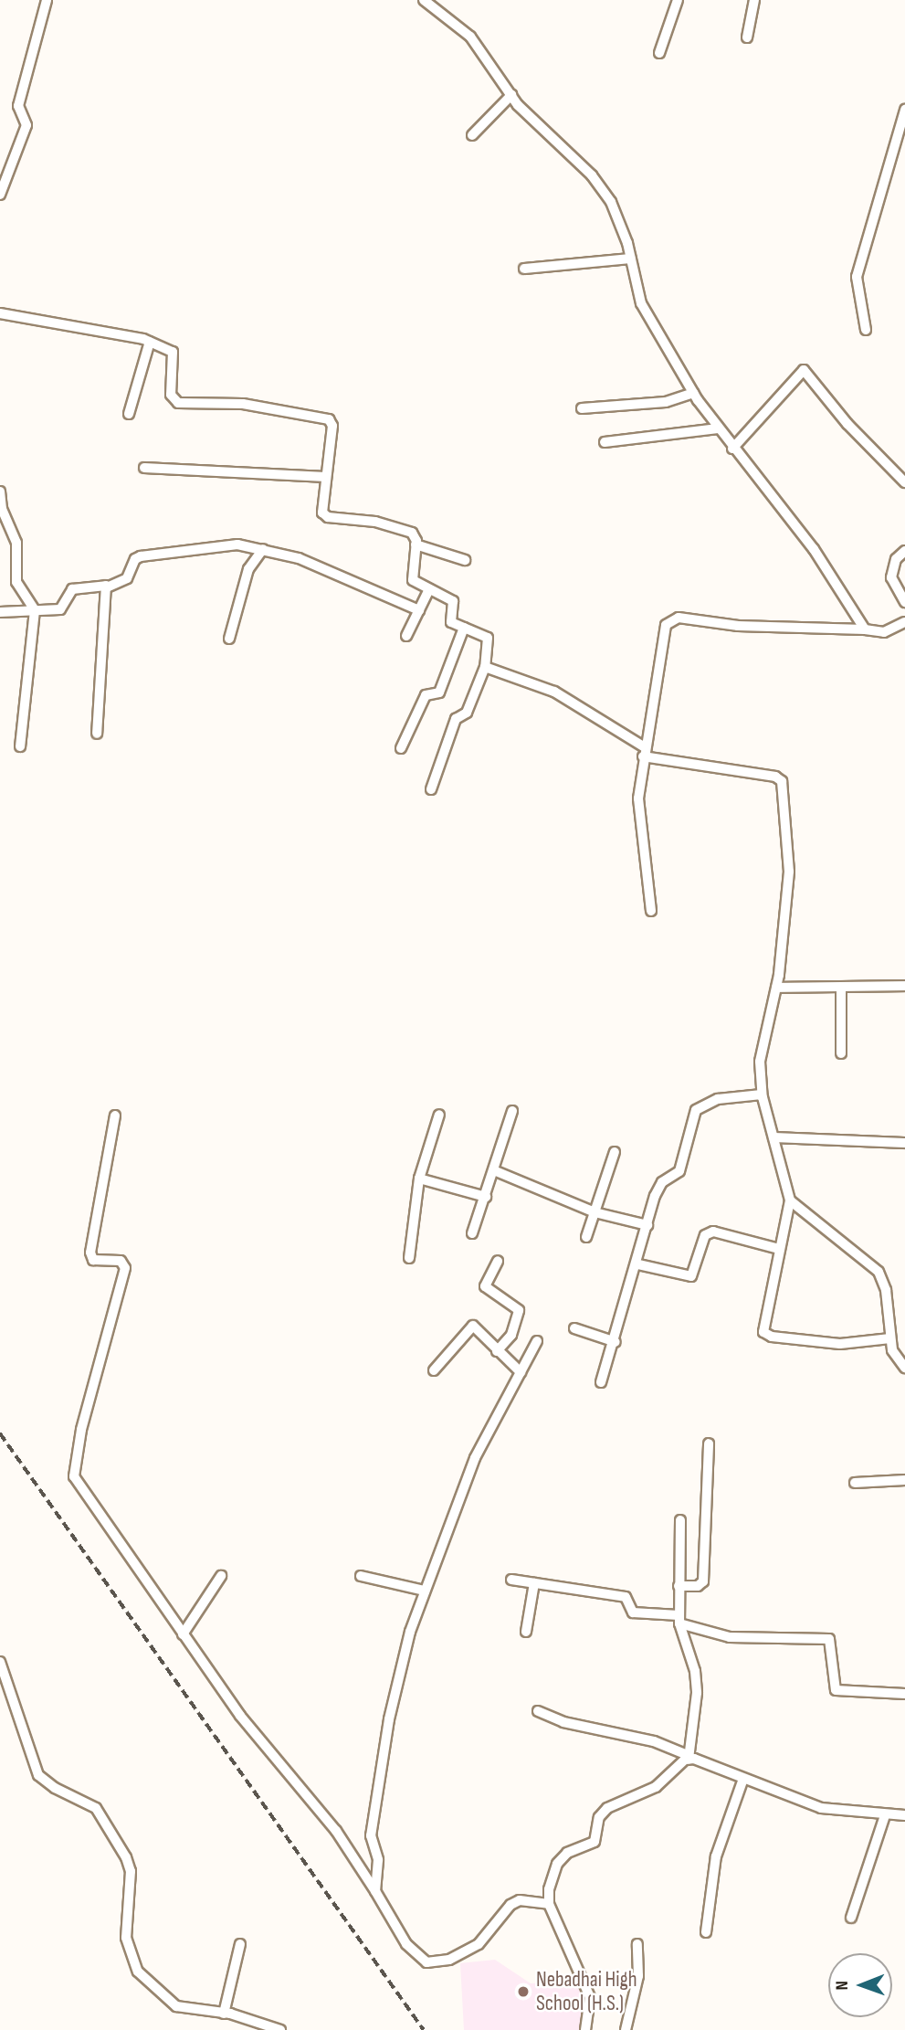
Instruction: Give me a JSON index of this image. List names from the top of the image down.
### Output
{
  "places": ["Nebadhai High School (H.S.)"],
  "north": "left"
}
